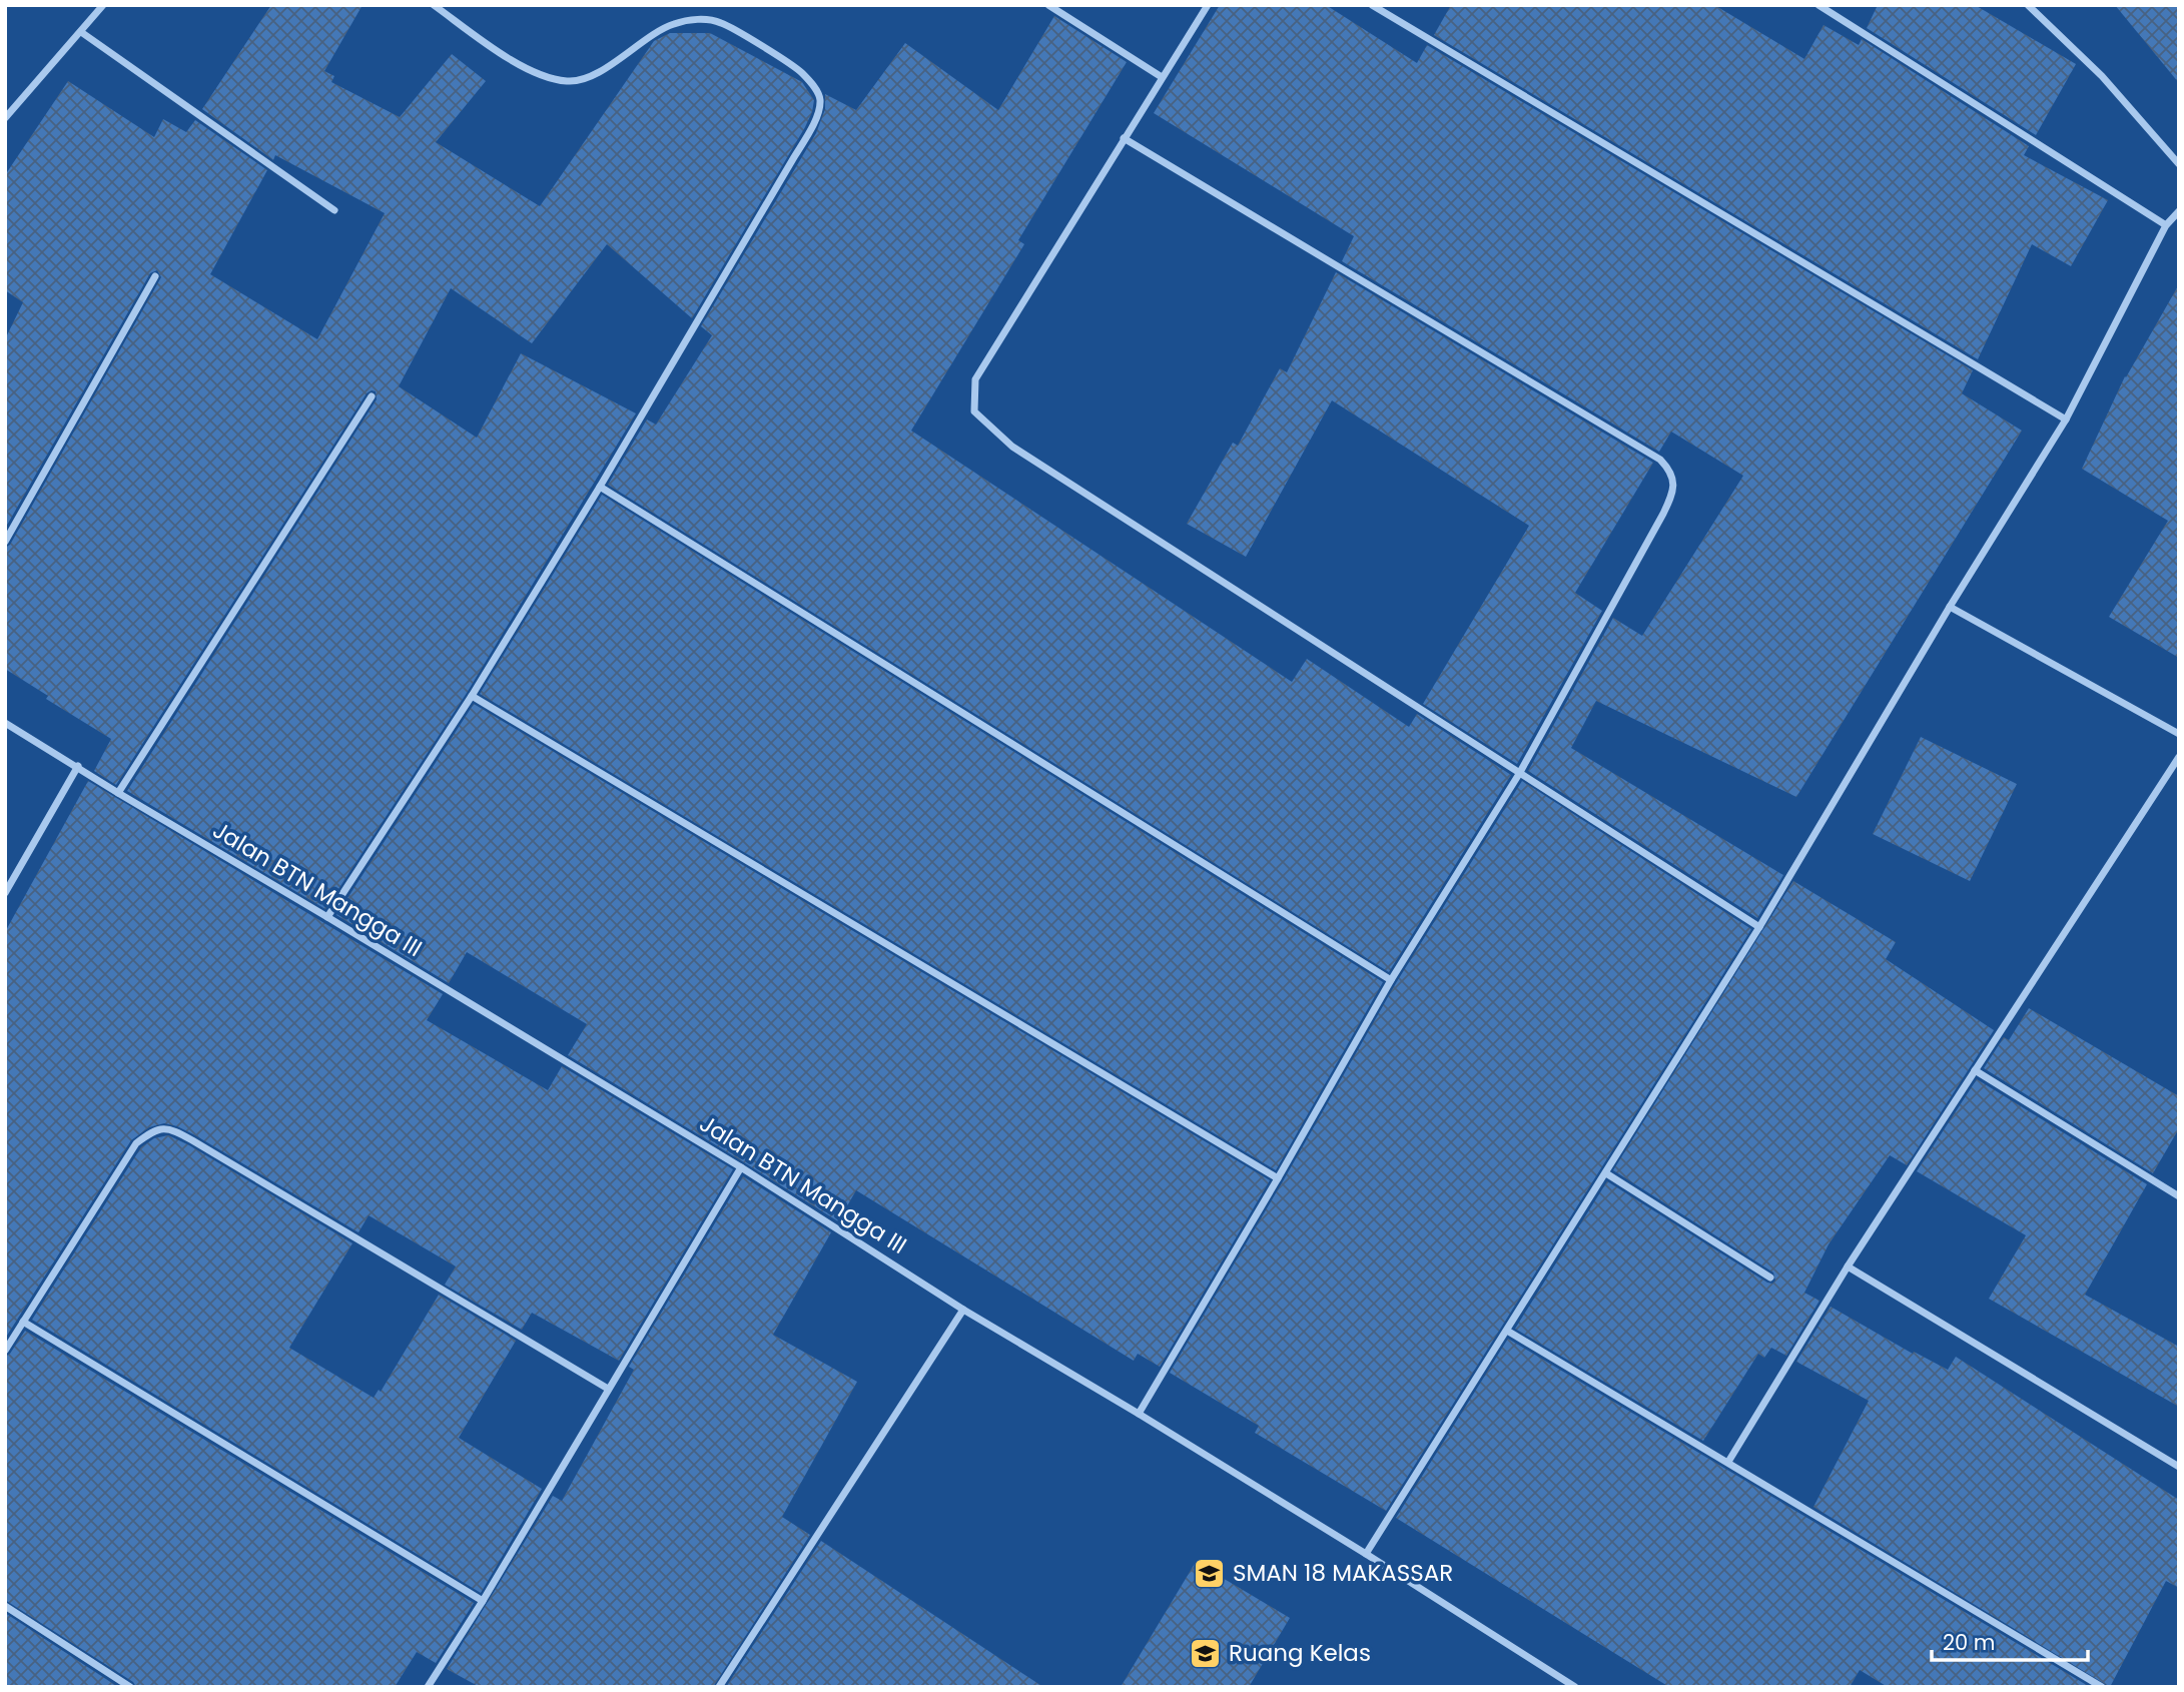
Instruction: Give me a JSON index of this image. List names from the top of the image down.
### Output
{
  "streets": {
    "street": ["Jalan BTN Mangga III"]
  },
  "places": {
    "school or university": ["SMAN 18 MAKASSAR", "Ruang Kelas"]
  },
  "scale_bar": "20 m"
}
